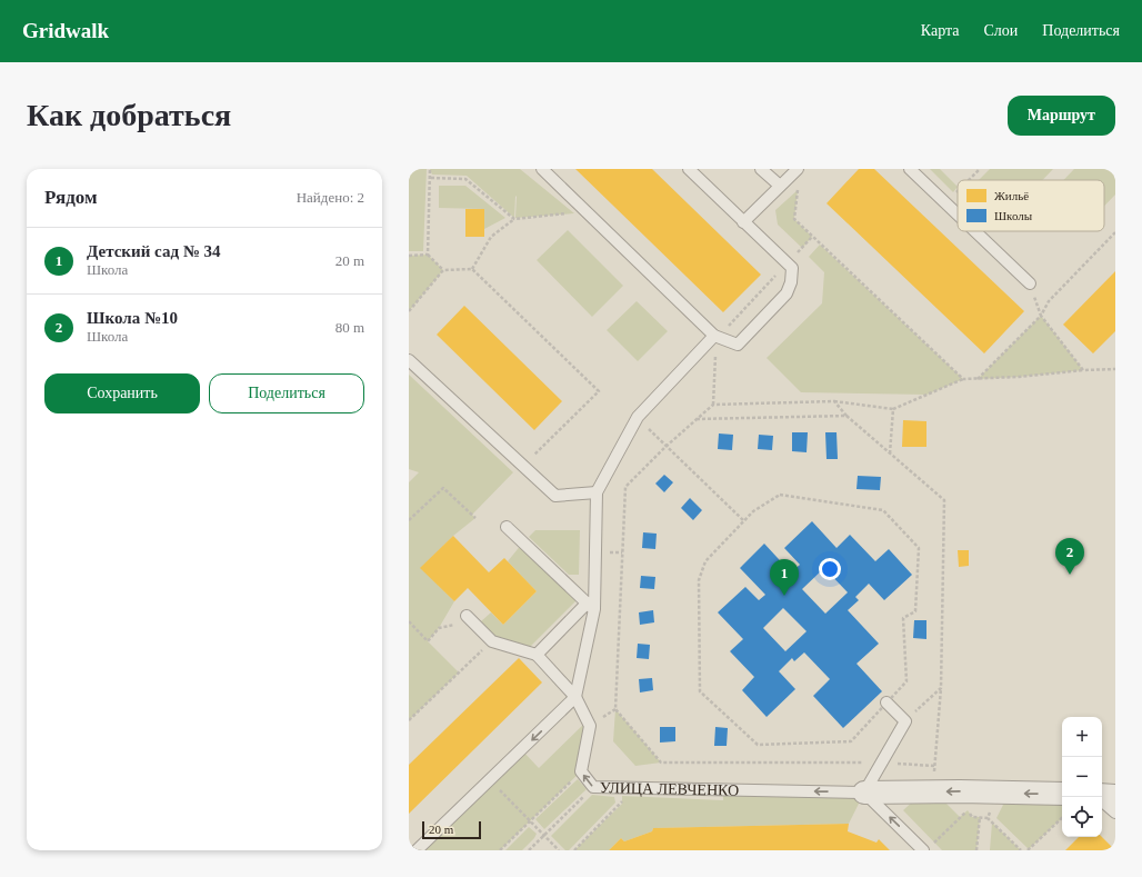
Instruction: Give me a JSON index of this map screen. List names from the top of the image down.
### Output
{
  "streets": {
    "street": ["УЛИЦА ЛЕВЧЕНКО"]
  },
  "one_way": ["УЛИЦА ЛЕВЧЕНКО"],
  "legend": ["Жильё", "Школы"],
  "scale_bar": "20 m",
  "page": {
    "header": "Gridwalk",
    "nav": ["Карта", "Слои", "Поделиться"],
    "buttons": [
      "Маршрут",
      ["Сохранить", "Поделиться"]
    ],
    "title": "Как добраться",
    "heading": ["Рядом", "Найдено: 2"],
    "list": [
      {
        "mark": "1",
        "name": "Детский сад № 34",
        "note": "Школа",
        "value": "20 m"
      },
      {
        "mark": "2",
        "name": "Школа №10",
        "note": "Школа",
        "value": "80 m"
      }
    ],
    "pins": ["2", "1"],
    "map_buttons": ["+", "−"],
    "scale": "20 m"
  }
}
